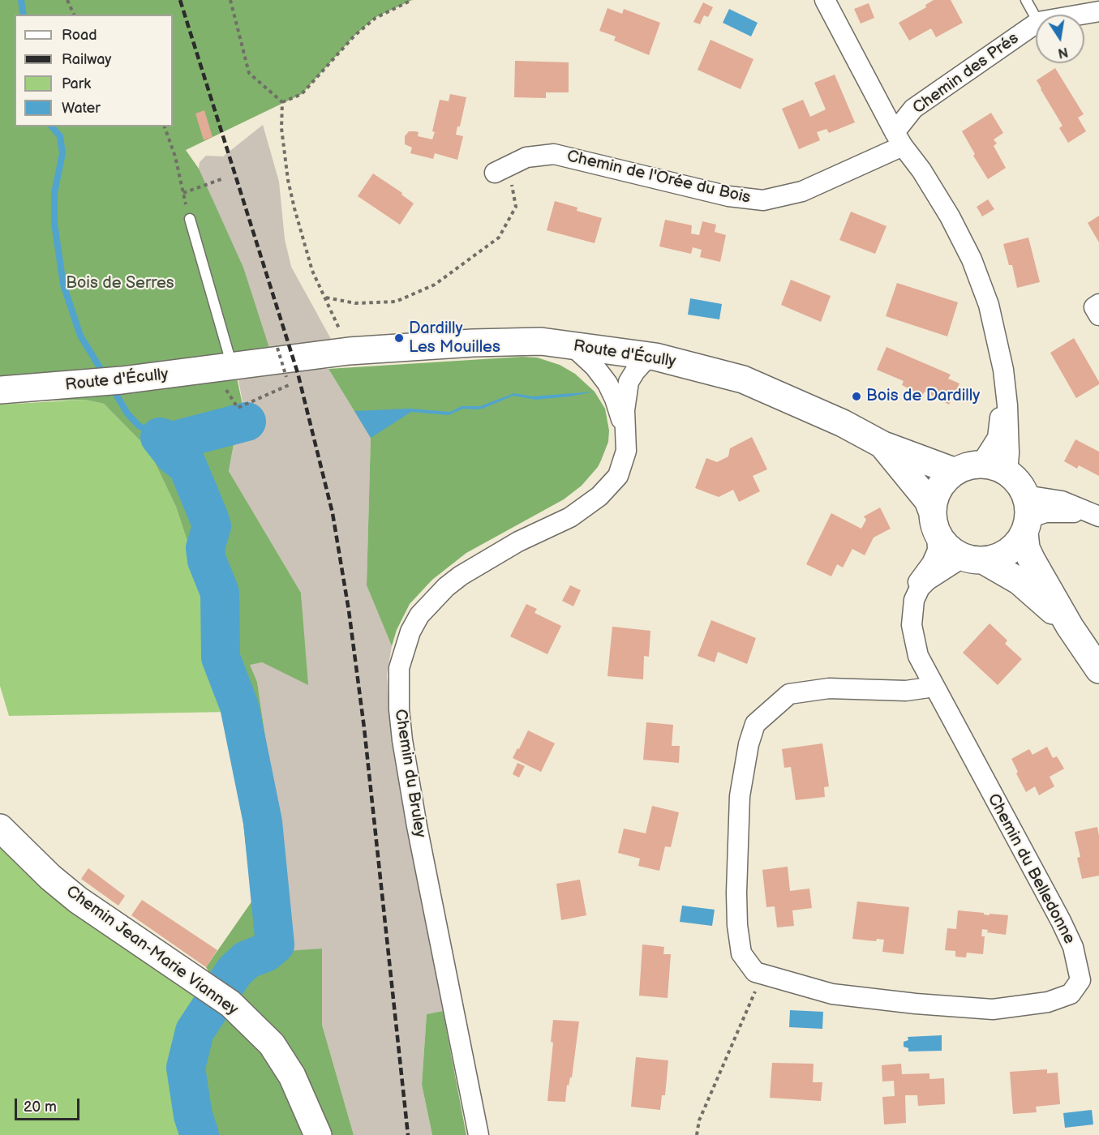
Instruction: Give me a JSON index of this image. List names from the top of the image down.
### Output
{
  "streets": {
    "main road": ["Route d'Écully", "Chemin Jean-Marie Vianney"],
    "street": [
      "Chemin des Prés",
      "Chemin de l'Orée du Bois",
      "Chemin du Bruley",
      "Chemin du Belledonne"
    ]
  },
  "crossings": [
    ["Chemin des Prés", "Chemin de l'Orée du Bois"],
    ["Route d'Écully", "Chemin du Bruley"],
    ["Route d'Écully", "Chemin du Belledonne"]
  ],
  "parks": ["Bois de Serres"],
  "places": ["Dardilly Les Mouilles", "Bois de Dardilly"],
  "legend": [
    "Road",
    "Railway",
    "Park",
    "Water"
  ],
  "scale_bar": "20 m",
  "north": "bottom"
}
